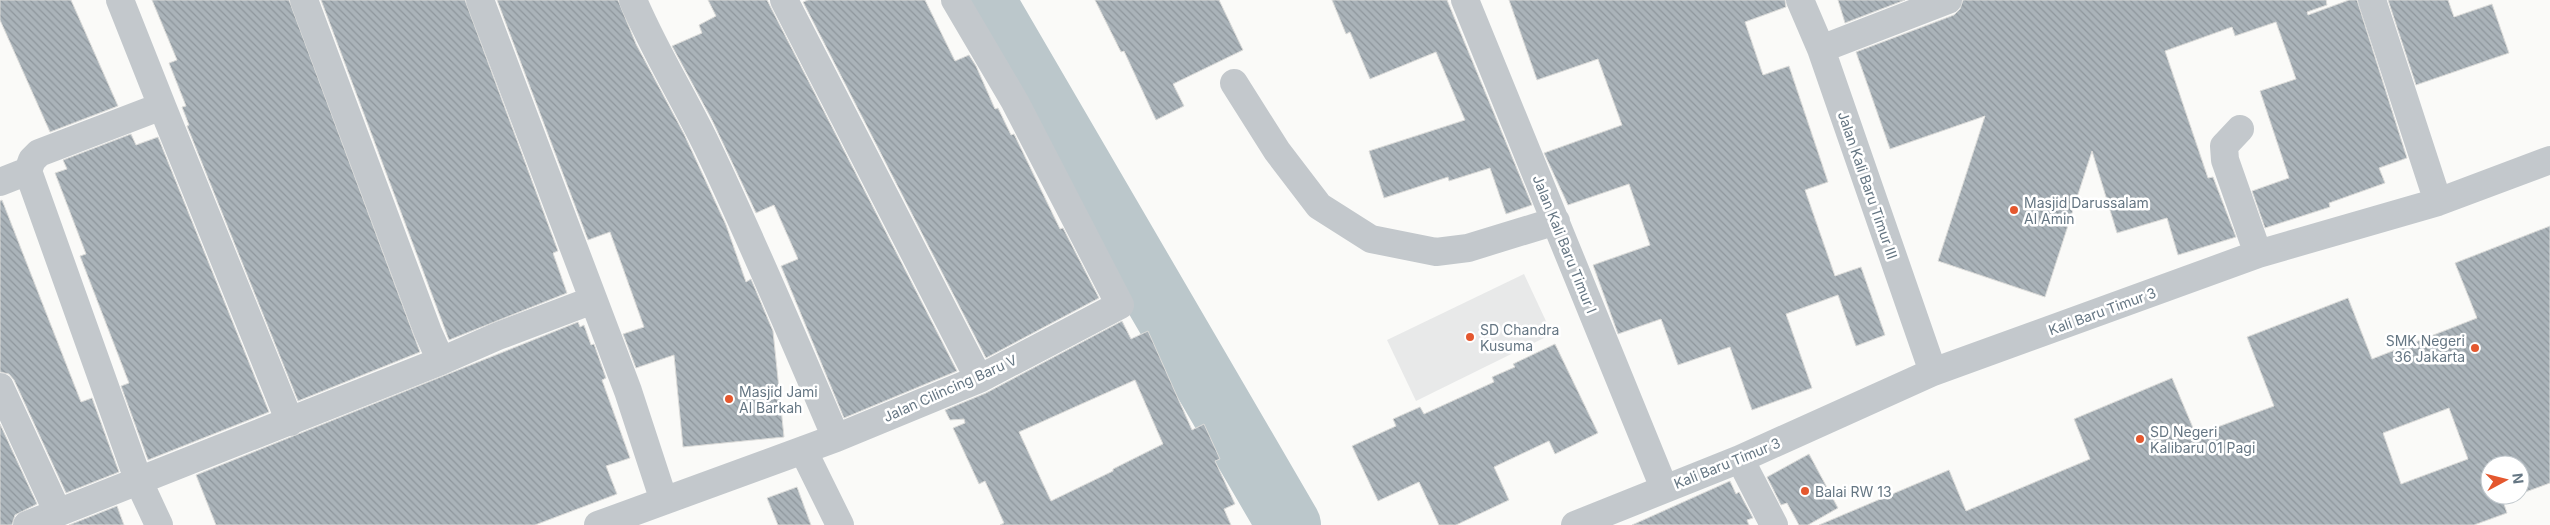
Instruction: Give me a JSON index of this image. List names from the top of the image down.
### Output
{
  "streets": {
    "street": [
      "Jalan Kali Baru Timur III",
      "Jalan Kali Baru Timur I",
      "Kali Baru Timur 3",
      "Jalan Cilincing Baru V"
    ]
  },
  "crossings": [
    ["Jalan Kali Baru Timur III", "Kali Baru Timur 3"],
    ["Jalan Kali Baru Timur I", "Kali Baru Timur 3"]
  ],
  "places": [
    "Masjid Darussalam Al Amin",
    "SD Chandra Kusuma",
    "SMK Negeri 36 Jakarta",
    "Masjid Jami Al Barkah",
    "SD Negeri Kalibaru 01 Pagi",
    "Balai RW 13"
  ],
  "north": "right"
}
